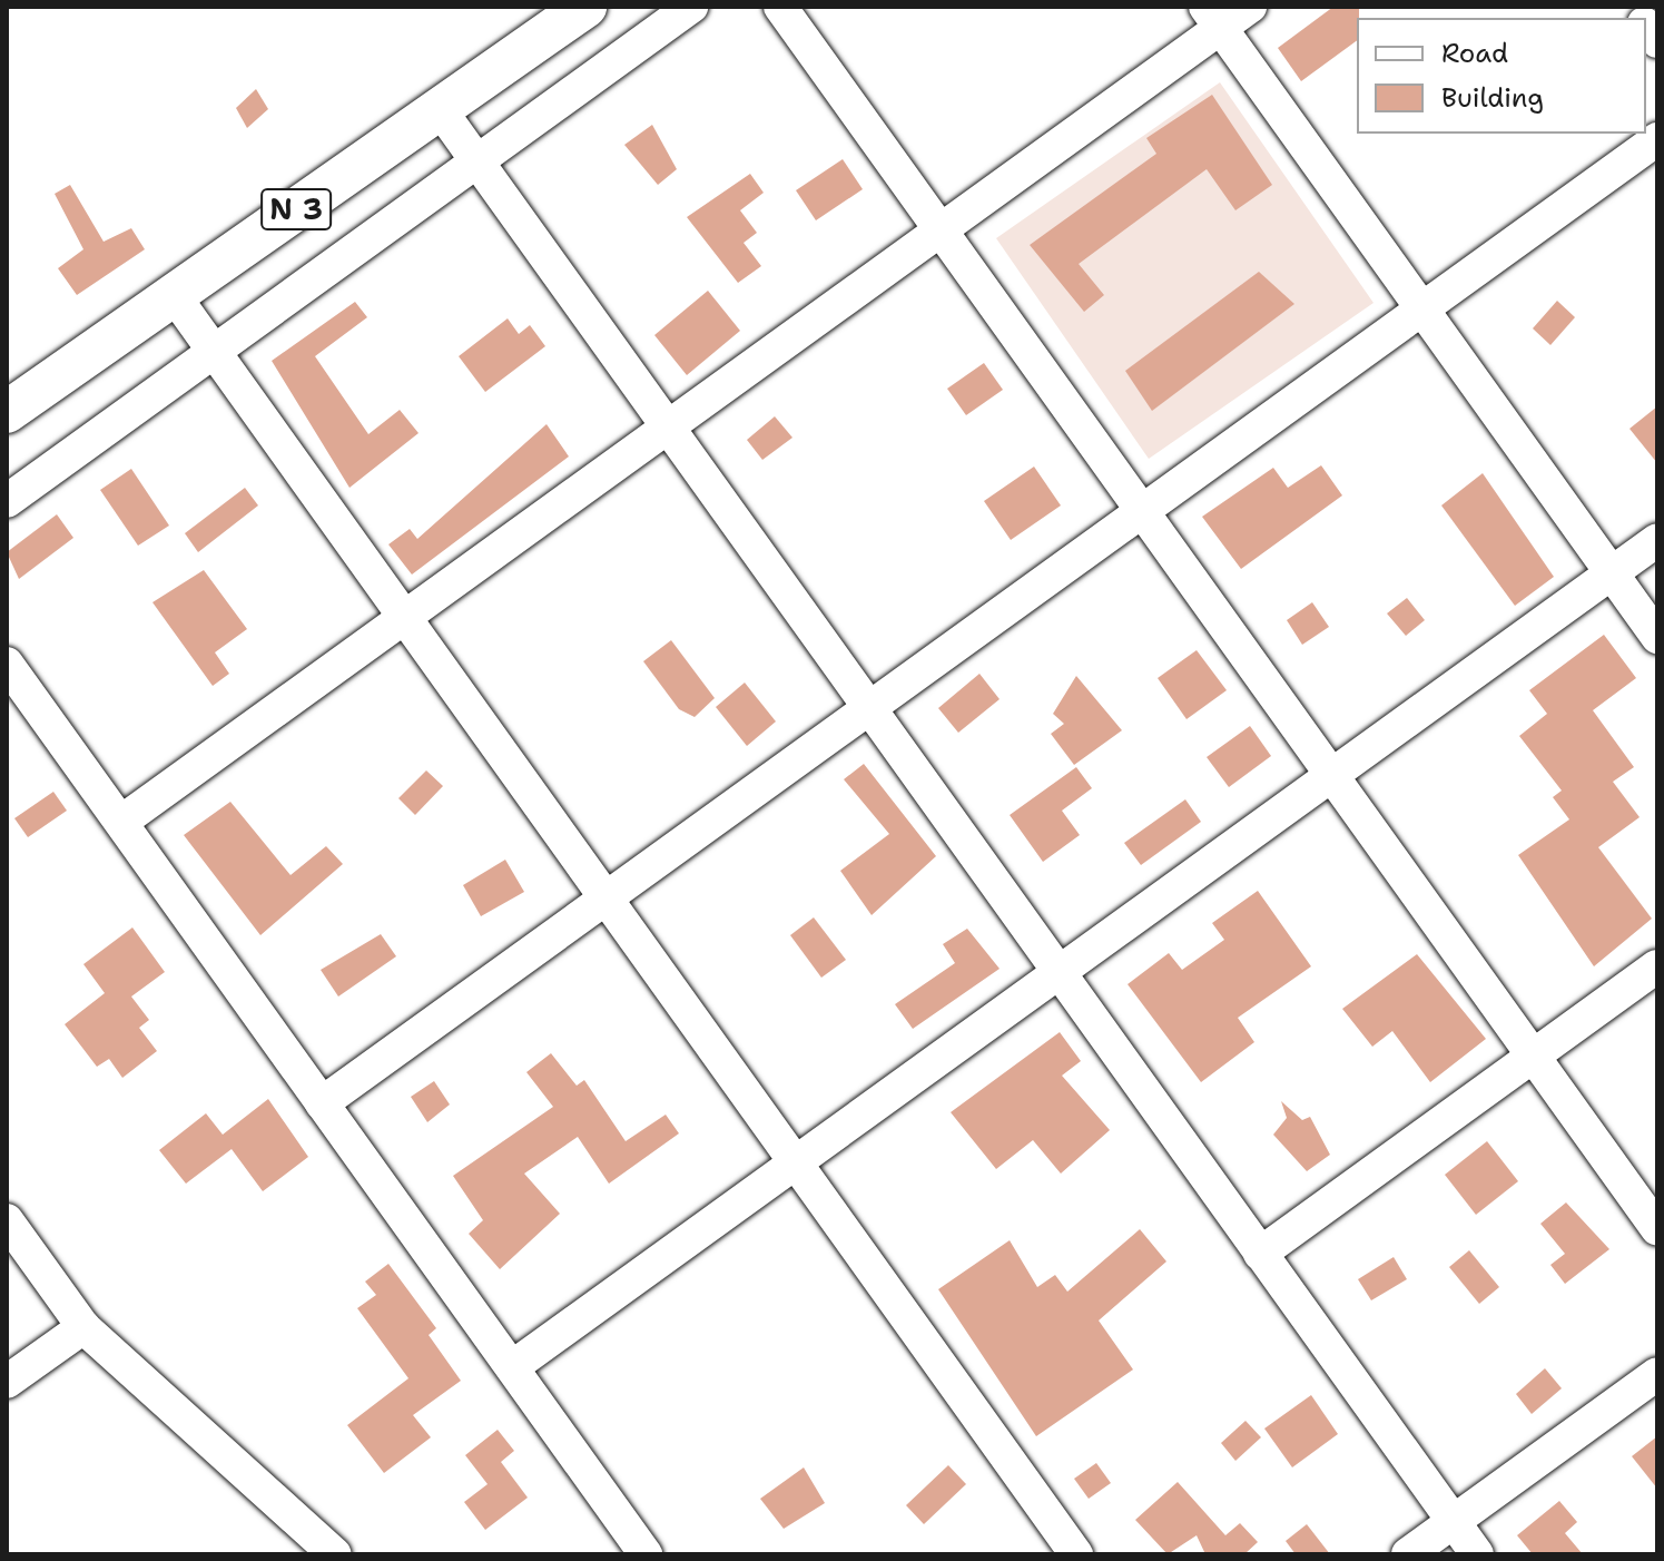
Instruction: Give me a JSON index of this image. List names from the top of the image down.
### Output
{
  "streets": {
    "main road": ["N 3"]
  },
  "legend": ["Road", "Building"]
}
